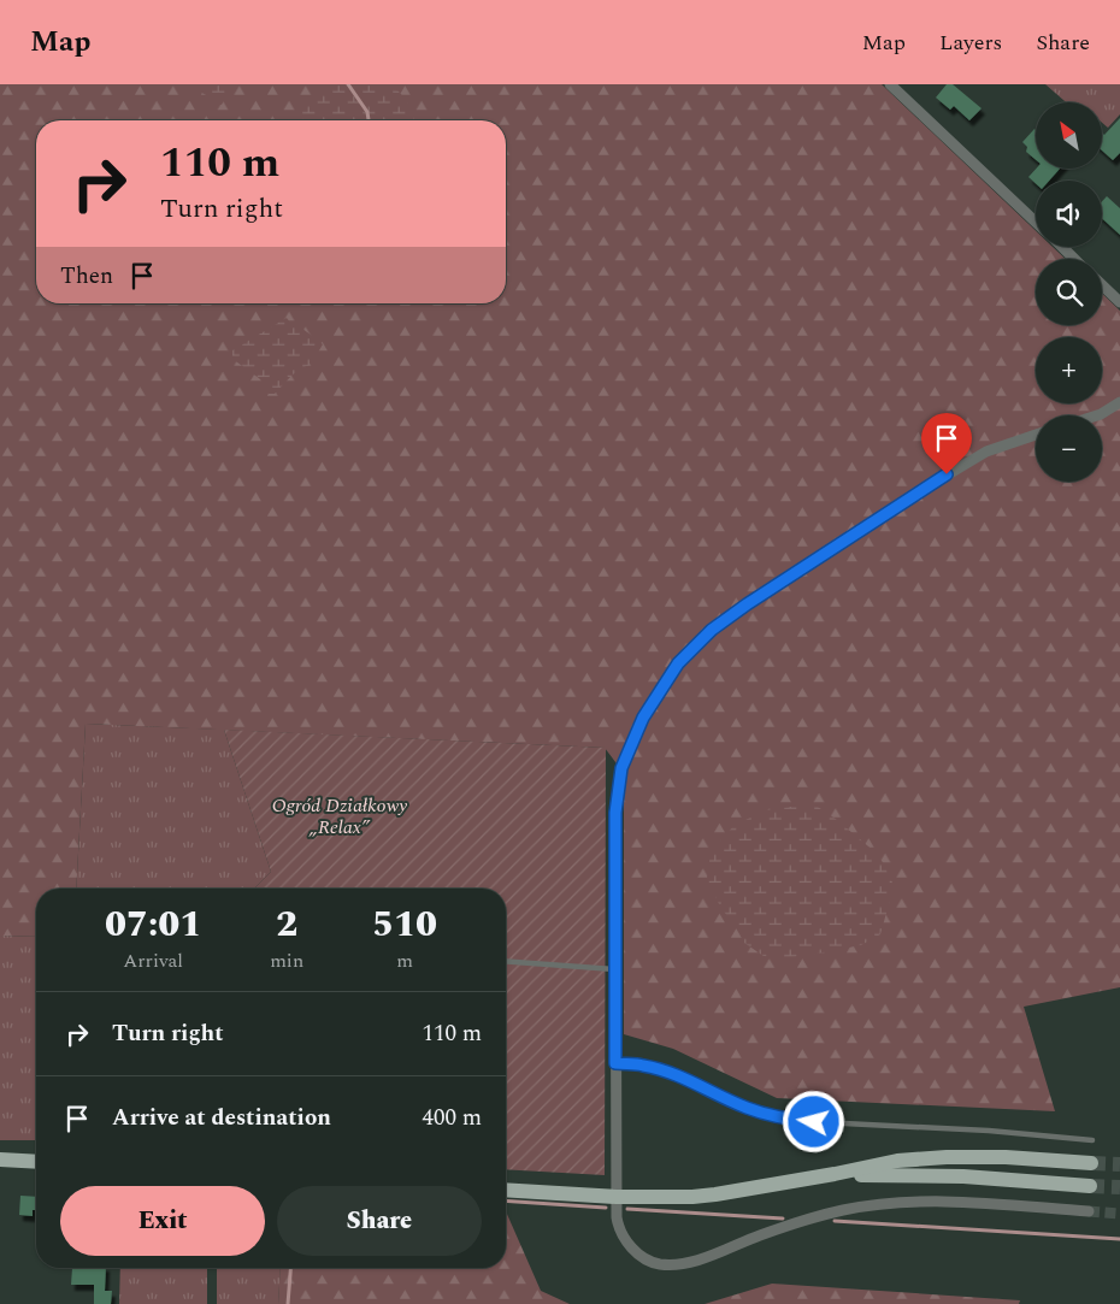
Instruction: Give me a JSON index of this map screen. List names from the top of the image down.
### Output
{
  "parks": ["Ogród Działkowy „Relax”"],
  "north": "top left",
  "page": {
    "header": "Map",
    "nav": ["Map", "Layers", "Share"],
    "map_buttons": ["+", "−"],
    "turn": ["110 m", "Turn right"],
    "then": "Then",
    "eta": [
      "07:01",
      "Arrival",
      "2",
      "min",
      "510",
      "m"
    ],
    "list": [
      {
        "name": "Turn right",
        "value": "110 m"
      },
      {
        "name": "Arrive at destination",
        "value": "400 m"
      }
    ],
    "buttons": ["Exit", "Share"]
  }
}
